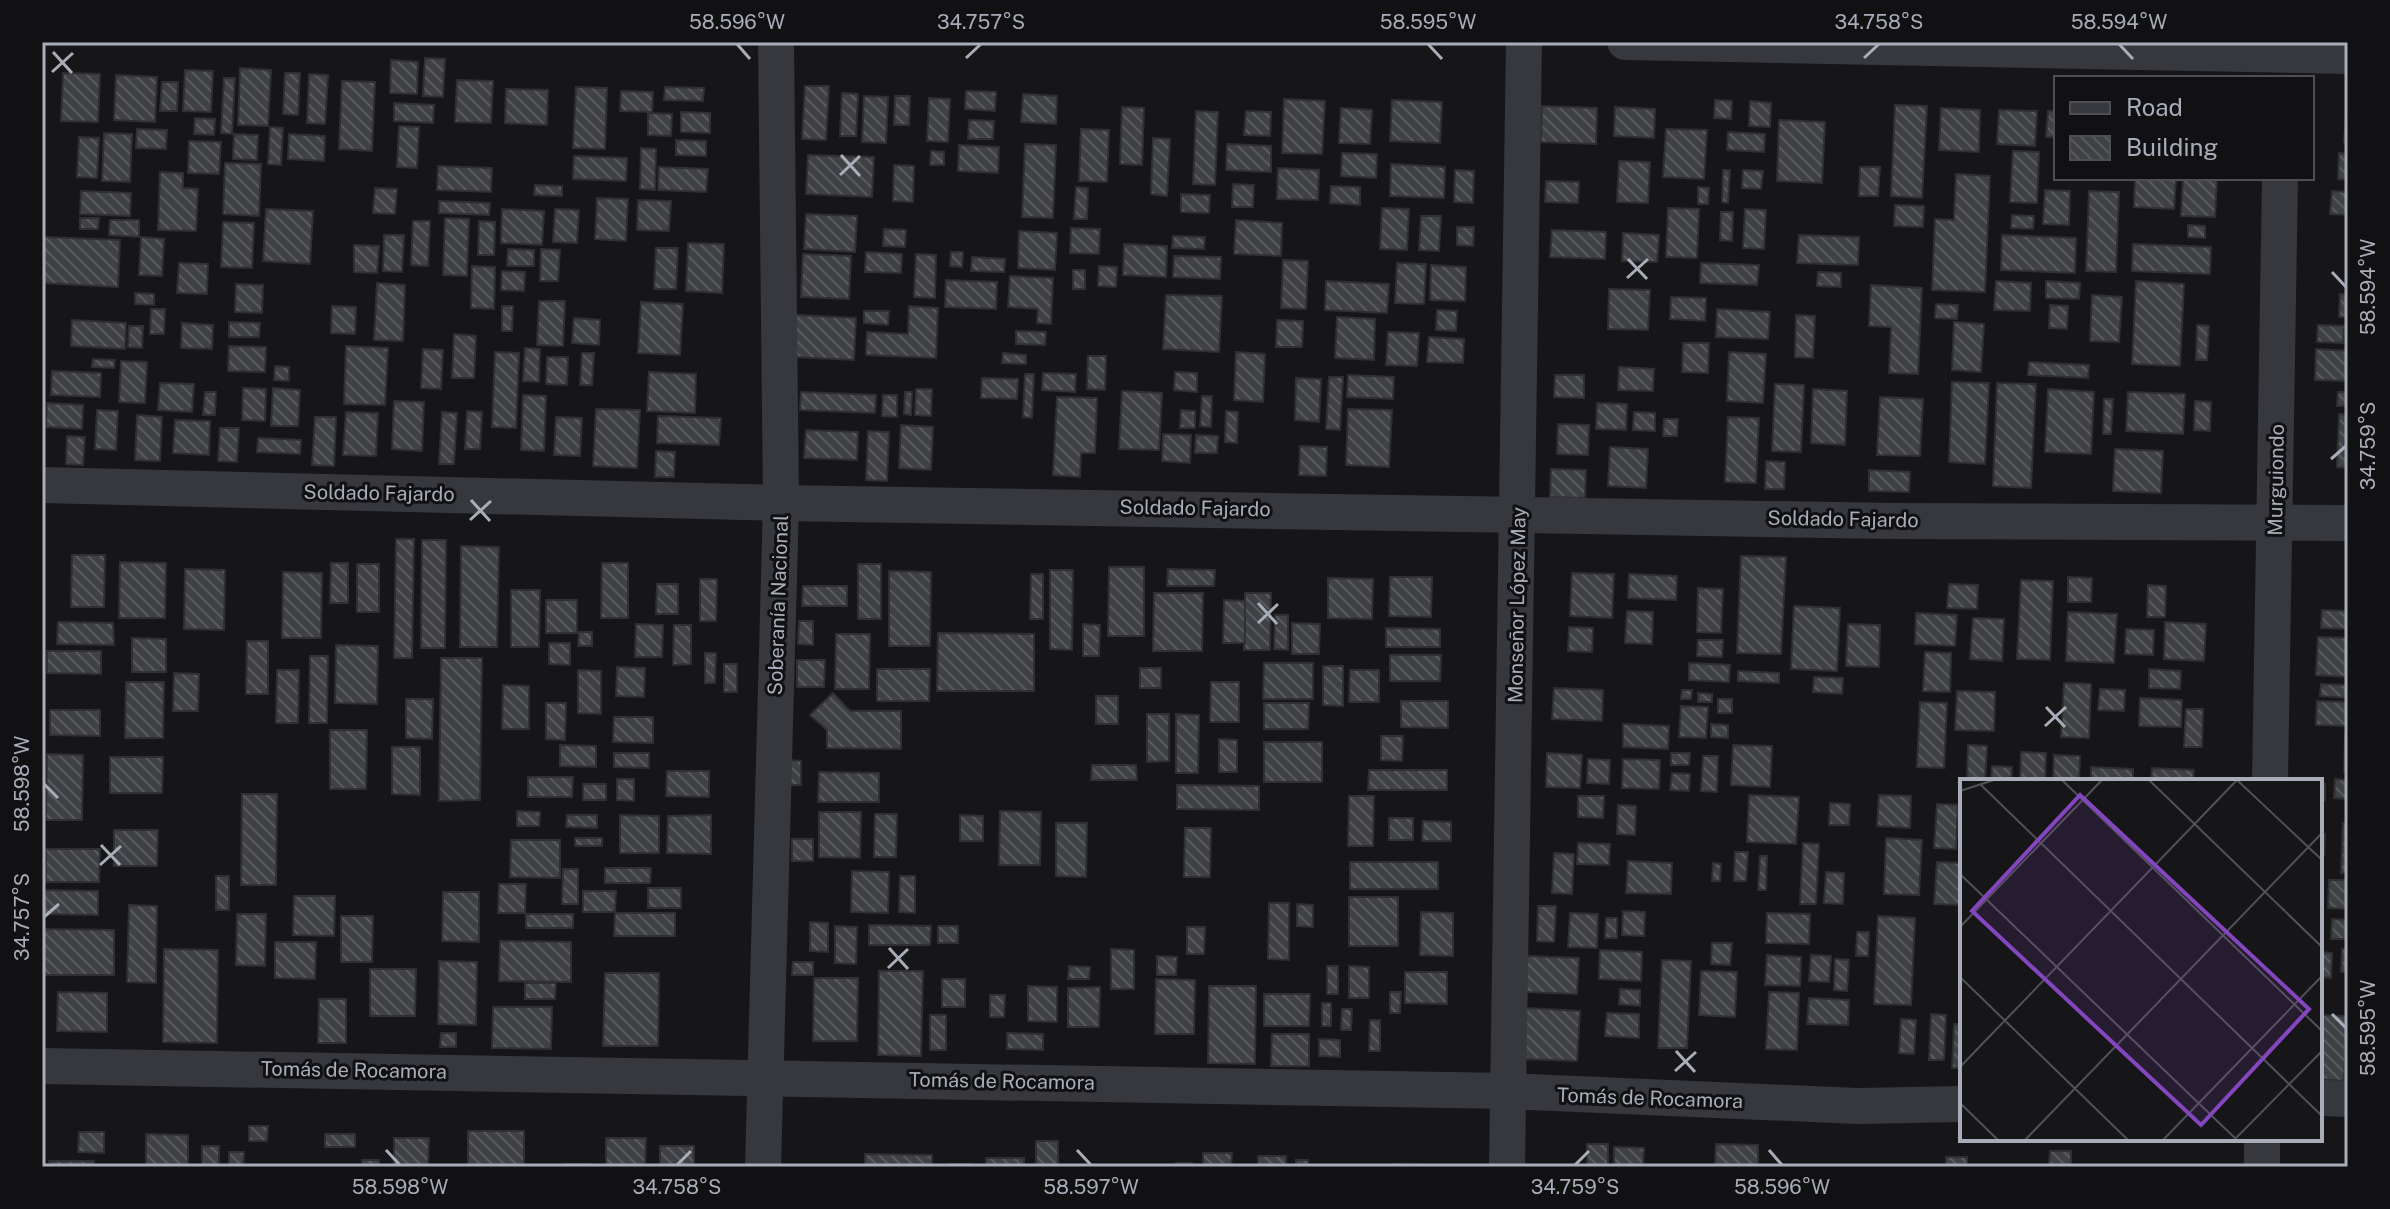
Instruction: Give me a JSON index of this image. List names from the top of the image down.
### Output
{
  "streets": {
    "street": [
      "Murguiondo",
      "Soldado Fajardo",
      "Soberanía Nacional",
      "Monseñor López May",
      "Tomás de Rocamora"
    ]
  },
  "crossings": [
    ["Murguiondo", "Soldado Fajardo"],
    ["Soldado Fajardo", "Soberanía Nacional"],
    ["Soldado Fajardo", "Monseñor López May"],
    ["Soberanía Nacional", "Tomás de Rocamora"],
    ["Monseñor López May", "Tomás de Rocamora"]
  ],
  "legend": ["Road", "Building"],
  "coordinates": [
    "58.596°W",
    "34.757°S",
    "58.595°W",
    "34.758°S",
    "58.594°W",
    "34.759°S",
    "58.598°W",
    "58.597°W"
  ]
}
